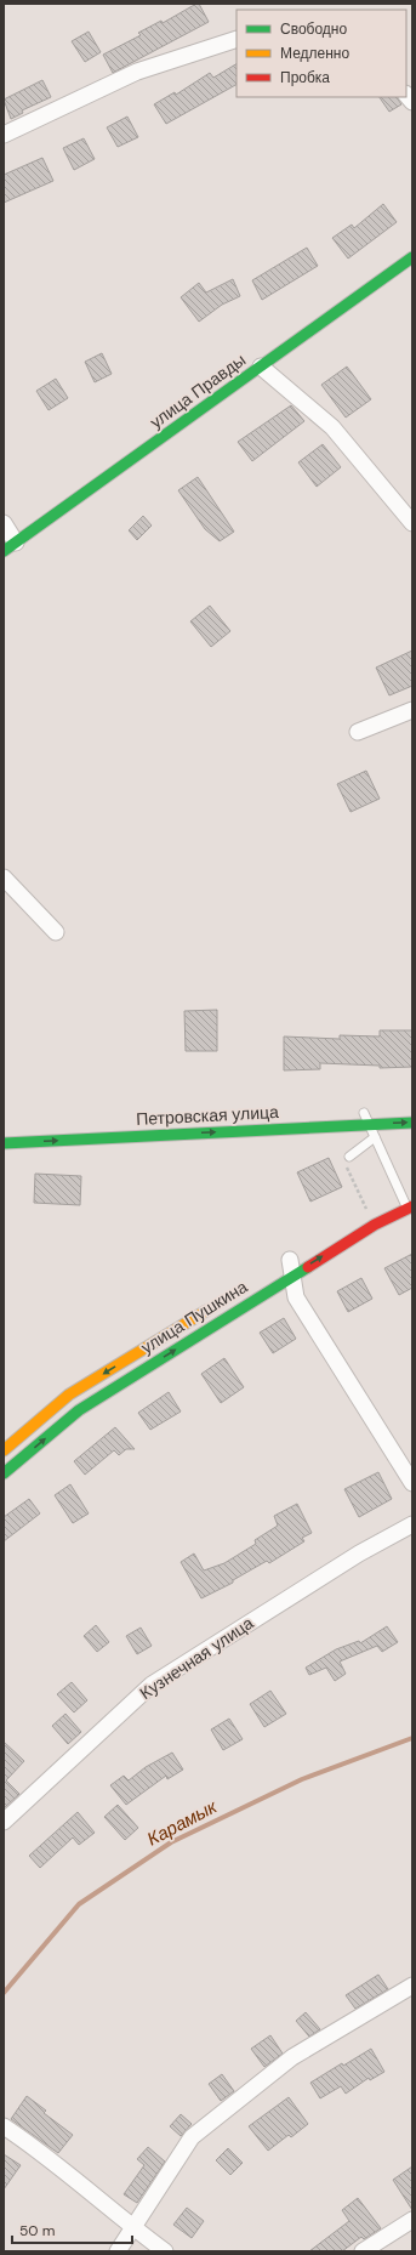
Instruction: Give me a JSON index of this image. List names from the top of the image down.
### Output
{
  "streets": {
    "street": [
      "улица Правды",
      "Петровская улица",
      "улица Пушкина",
      "Кузнечная улица"
    ]
  },
  "one_way": ["Петровская улица"],
  "water": ["Карамык"],
  "legend": ["Свободно", "Медленно", "Пробка"],
  "scale_bar": "50 m"
}
